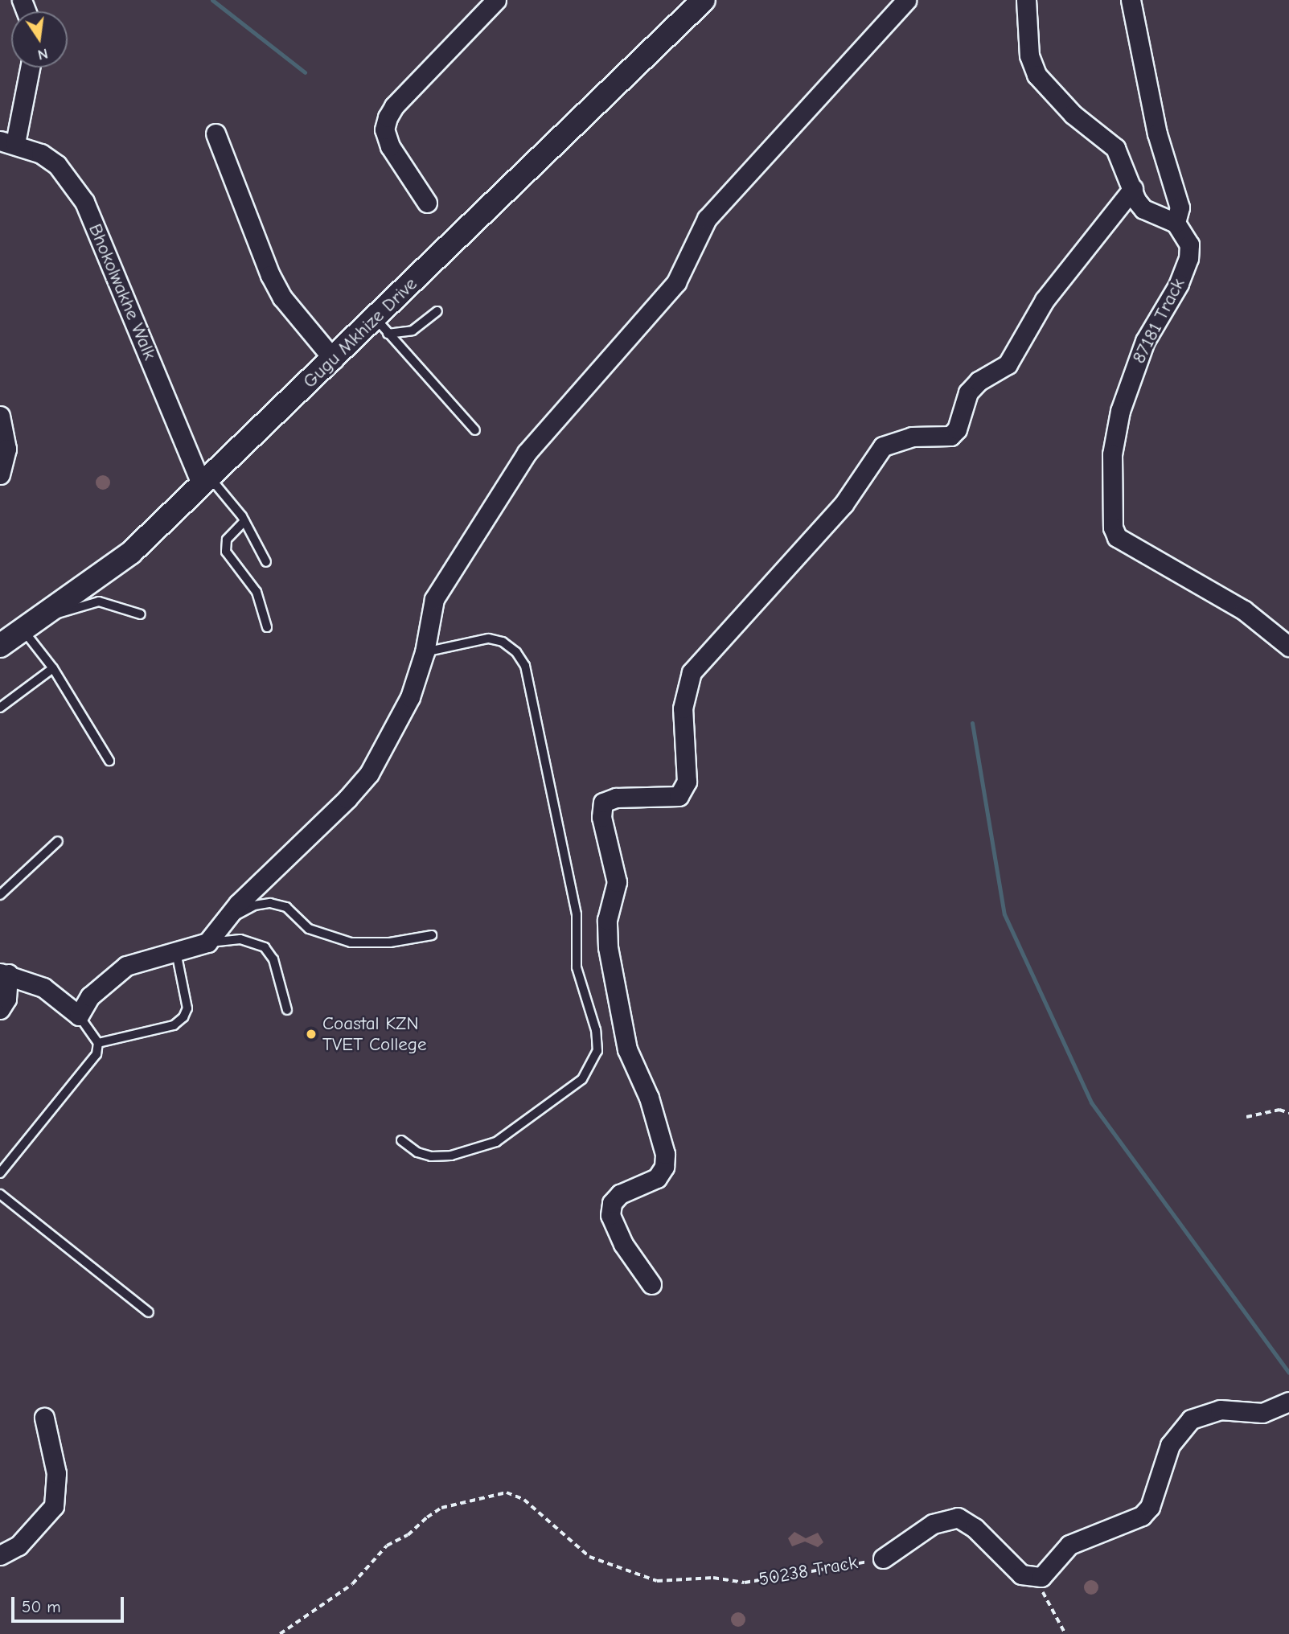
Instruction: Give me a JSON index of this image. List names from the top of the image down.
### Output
{
  "streets": {
    "street": [
      "Bhokolwakhe Walk",
      "87181 Track",
      "Gugu Mkhize Drive",
      "50238 Track"
    ]
  },
  "crossings": [
    ["Bhokolwakhe Walk", "Gugu Mkhize Drive"]
  ],
  "places": ["Coastal KZN TVET College"],
  "scale_bar": "50 m",
  "north": "bottom"
}
